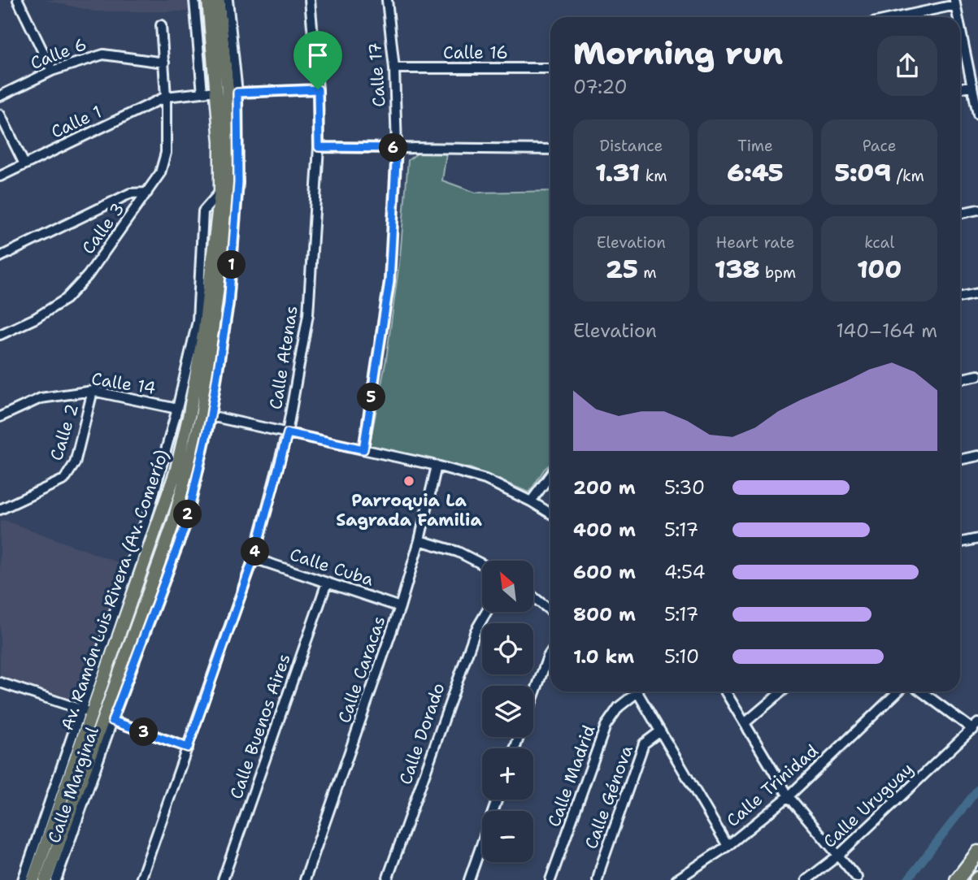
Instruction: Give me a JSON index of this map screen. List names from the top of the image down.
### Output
{
  "streets": {
    "main road": ["Av. Ramón Luis Rivera (Av. Comerío)"],
    "street": [
      "Calle 16",
      "Calle 6",
      "Calle 17",
      "Calle 1",
      "Calle 3",
      "Calle Atenas",
      "Calle 14",
      "Calle 2",
      "Calle Cuba",
      "Calle Caracas",
      "Calle Buenos Aires",
      "Calle Dorado",
      "Calle Madrid",
      "Calle Marginal",
      "Calle Trinidad",
      "Calle Génova",
      "Calle Uruguay"
    ]
  },
  "crossings": [
    ["Calle 16", "Calle 17"],
    ["Calle 1", "Calle 3"],
    ["Calle 1", "Av. Ramón Luis Rivera (Av. Comerío)"],
    ["Calle Atenas", "Calle Cuba"],
    ["Calle 14", "Calle 2"],
    ["Calle 14", "Calle Marginal"],
    ["Calle Cuba", "Calle Caracas"],
    ["Calle Cuba", "Calle Buenos Aires"],
    ["Av. Ramón Luis Rivera (Av. Comerío)", "Calle Marginal"]
  ],
  "places": ["Parroquia La Sagrada Familia"],
  "north": "top left",
  "page": {
    "heading": ["Morning run", "07:20"],
    "stats": [
      ["Distance", "1.31 km"],
      ["Time", "6:45"],
      ["Pace", "5:09 /km"],
      ["Elevation", "25 m"],
      ["Heart rate", "138 bpm"],
      ["kcal", "100"]
    ],
    "pins": [
      "6",
      "1",
      "5",
      "2",
      "4",
      "3"
    ],
    "chart": ["Elevation", "140–164 m"],
    "list": [
      {
        "name": "200 m",
        "note": "5:30"
      },
      {
        "name": "400 m",
        "note": "5:17"
      },
      {
        "name": "600 m",
        "note": "4:54"
      },
      {
        "name": "800 m",
        "note": "5:17"
      },
      {
        "name": "1.0 km",
        "note": "5:10"
      }
    ],
    "map_buttons": ["+", "−"]
  }
}
